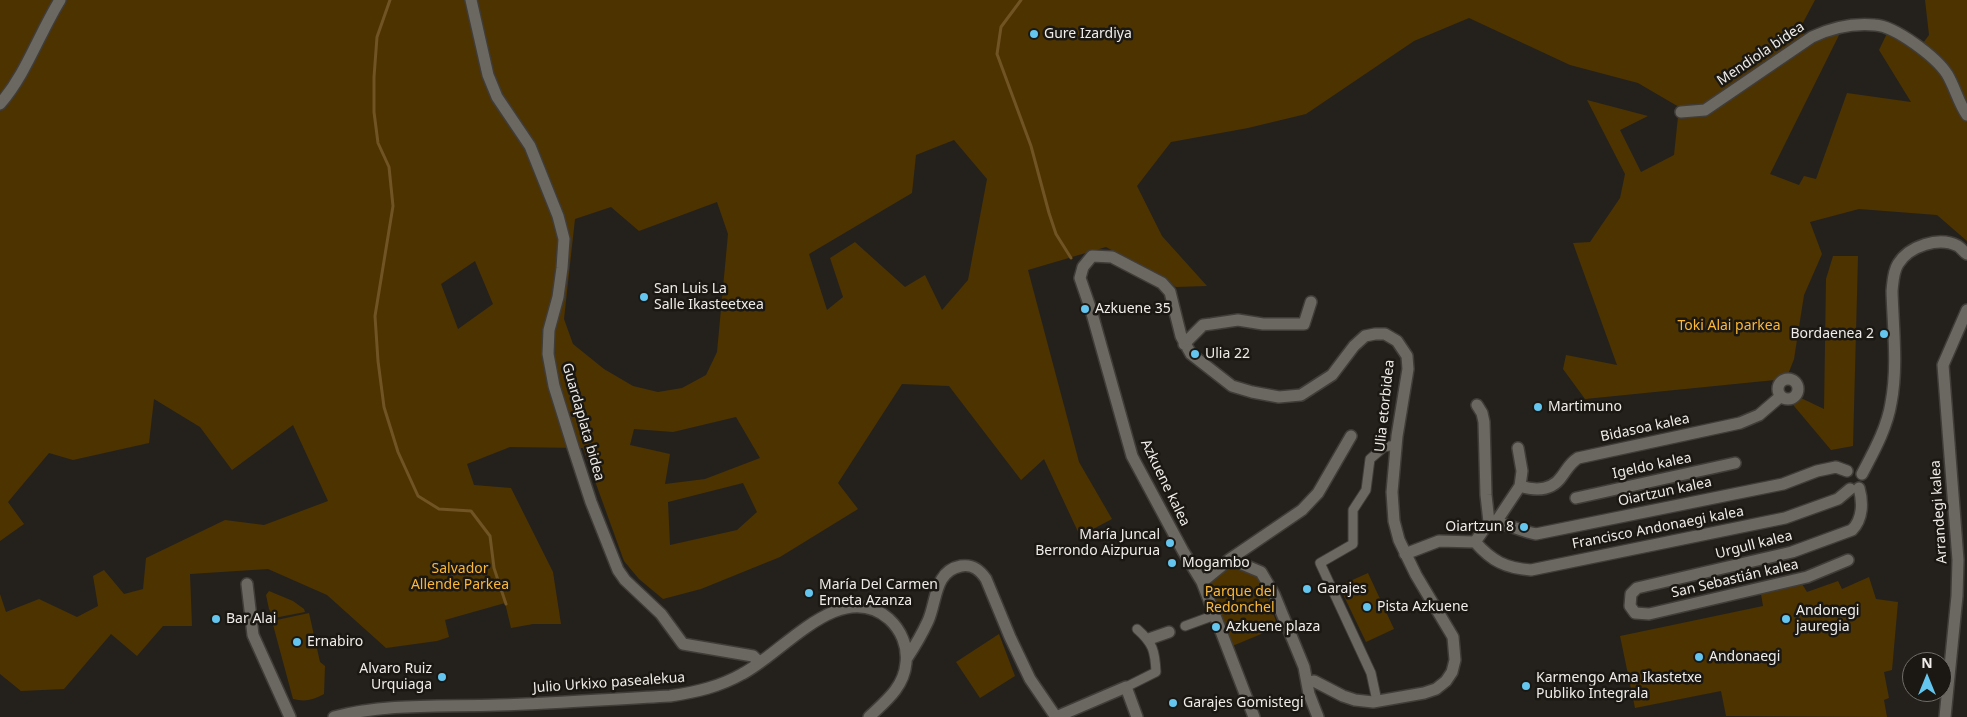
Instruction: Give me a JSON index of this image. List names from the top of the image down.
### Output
{
  "streets": {
    "street": [
      "Mendiola bidea",
      "Ulia etorbidea",
      "Guardaplata bidea",
      "Bidasoa kalea",
      "Igeldo kalea",
      "Azkuene kalea",
      "Oiartzun kalea",
      "Arrandegi kalea",
      "Francisco Andonaegi kalea",
      "Urgull kalea",
      "San Sebastián kalea",
      "Julio Urkixo pasealekua"
    ]
  },
  "crossings": [
    ["Ulia etorbidea", "Azkuene kalea"],
    ["Guardaplata bidea", "Julio Urkixo pasealekua"],
    ["Oiartzun kalea", "Francisco Andonaegi kalea"],
    ["Oiartzun kalea", "Urgull kalea"],
    ["Francisco Andonaegi kalea", "Urgull kalea"],
    ["Urgull kalea", "San Sebastián kalea"]
  ],
  "parks": ["Toki Alai parkea", "Salvador Allende Parkea", "Parque del Redonchel"],
  "places": [
    "Gure Izardiya",
    "San Luis La Salle Ikasteetxea",
    "Azkuene 35",
    "Bordaenea 2",
    "Ulia 22",
    "Martimuno",
    "Oiartzun 8",
    "María Juncal Berrondo Aizpurua",
    "Mogambo",
    "Garajes",
    "María Del Carmen Erneta Azanza",
    "Pista Azkuene",
    "Bar Alai",
    "Andonegi jauregia",
    "Azkuene plaza",
    "Ernabiro",
    "Andonaegi",
    "Alvaro Ruiz Urquiaga",
    "Karmengo Ama Ikastetxe Publiko Integrala",
    "Garajes Gomistegi"
  ],
  "north": "top"
}
